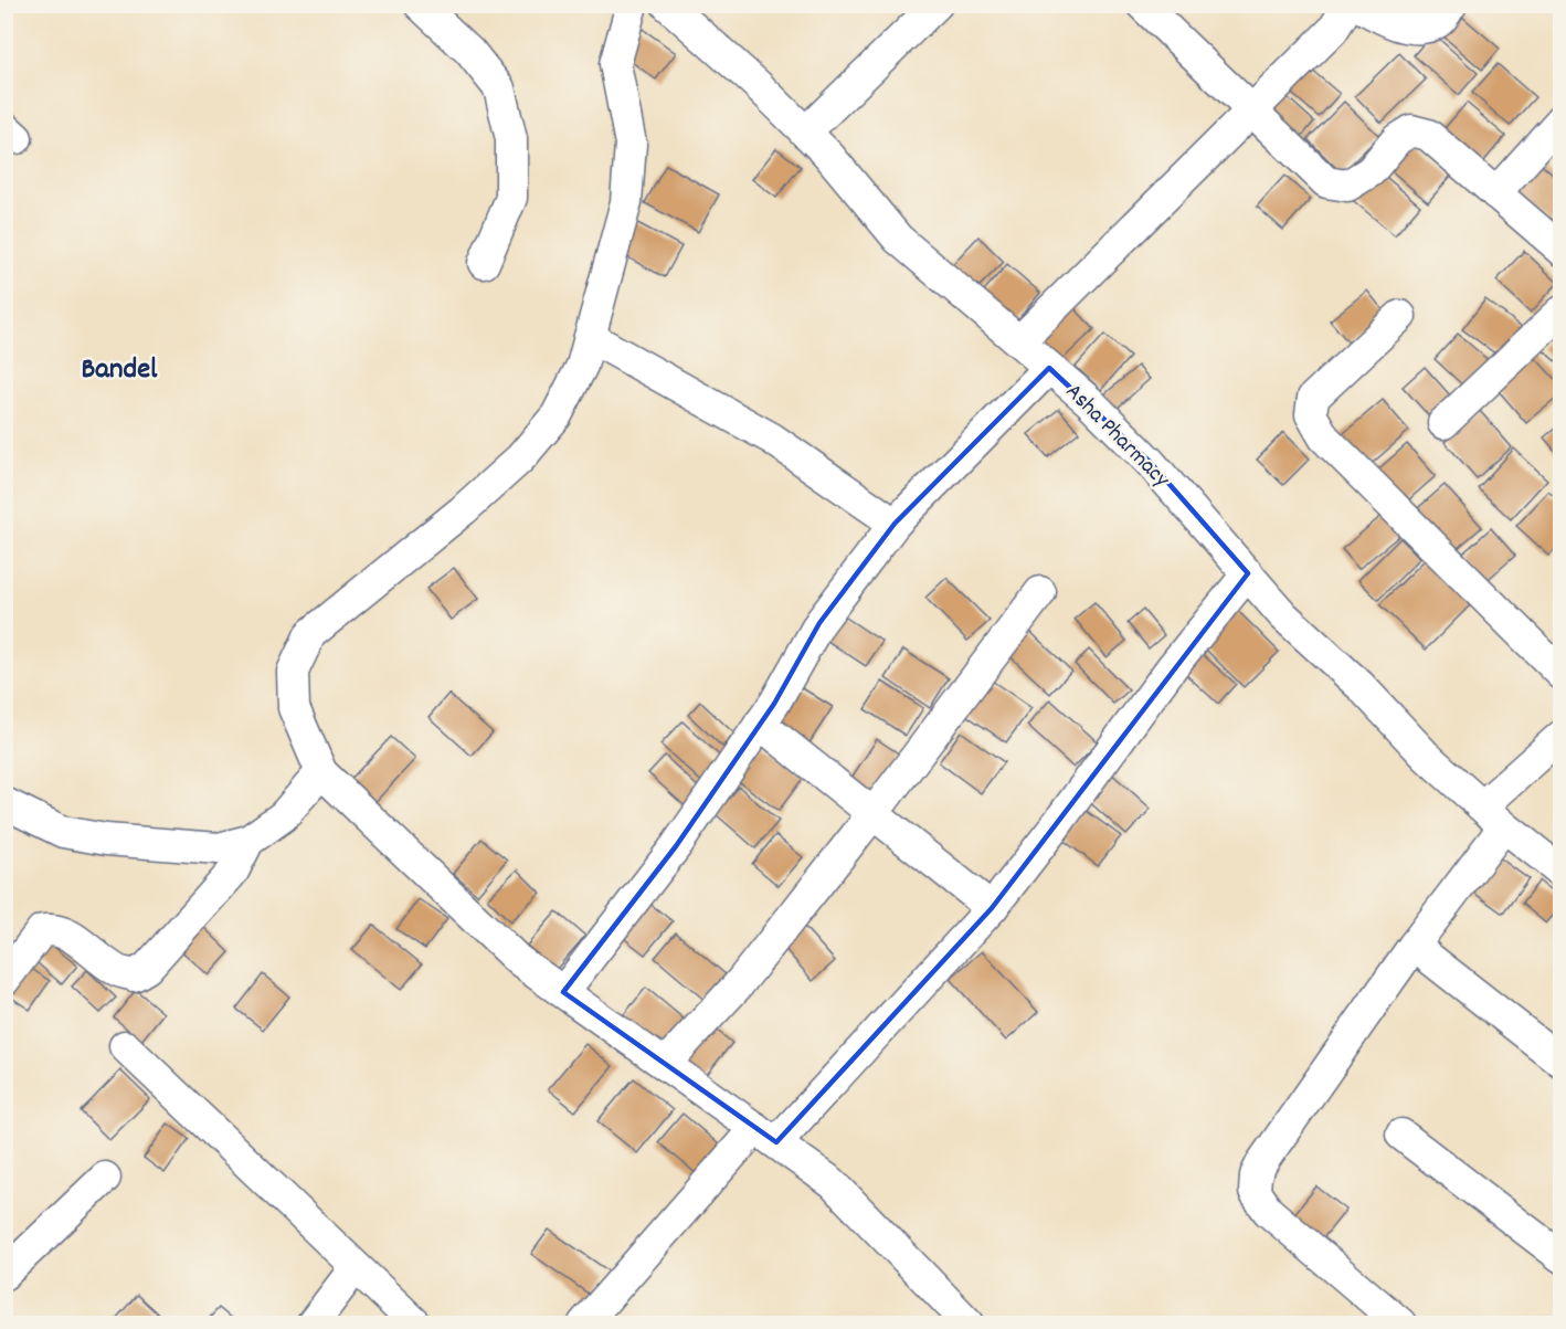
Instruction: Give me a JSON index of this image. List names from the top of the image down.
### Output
{
  "streets": {
    "street": ["Asha Pharmacy"]
  },
  "districts": ["Bandel"]
}
